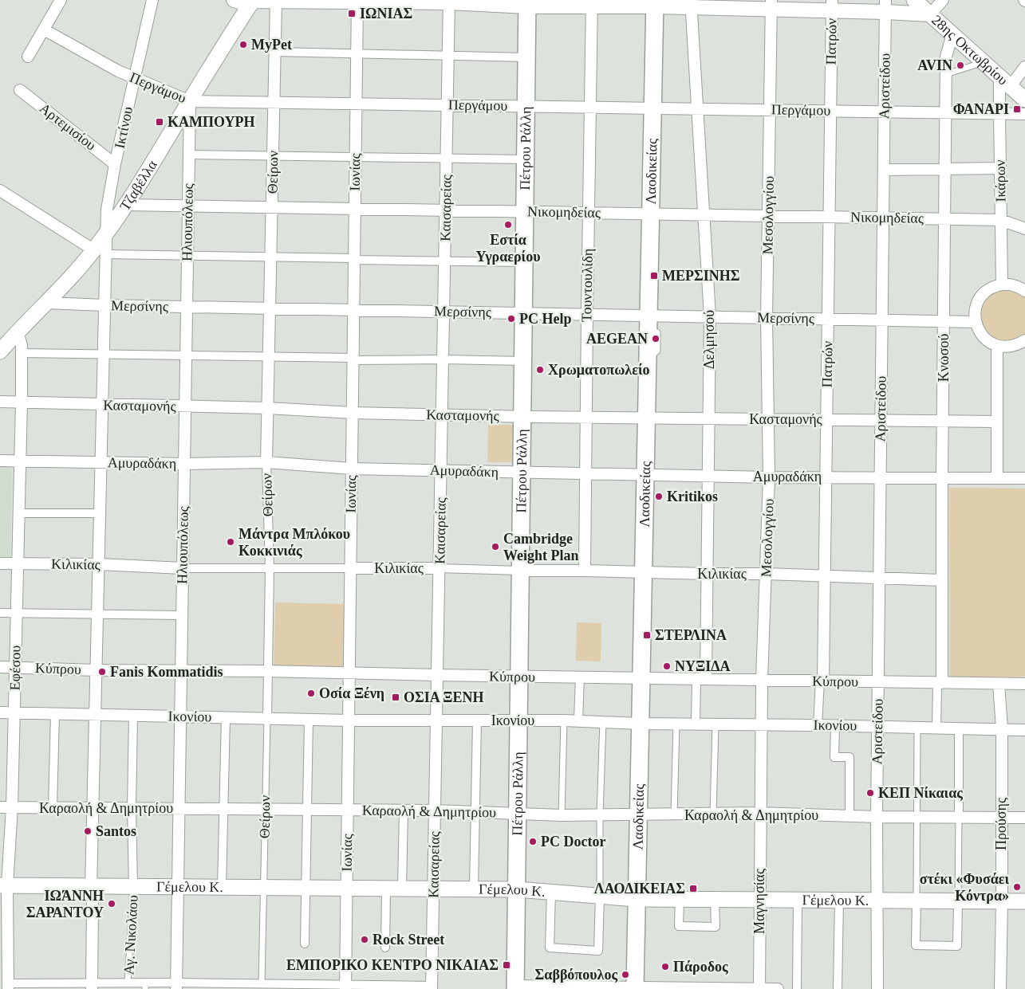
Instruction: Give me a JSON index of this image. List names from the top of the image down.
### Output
{
  "streets": {
    "main road": [
      "28ης Οκτωβρίου",
      "Πέτρου Ράλλη",
      "Λαοδικείας",
      "Τζαβέλλα",
      "Γέμελου Κ."
    ],
    "street": [
      "Πατρών",
      "Αριστείδου",
      "Περγάμου",
      "Αρτεμισίου",
      "Ικτίνου",
      "Θείρων",
      "Ιωνίας",
      "Ικάρων",
      "Καισαρείας",
      "Νικομηδείας",
      "Μεσολογγίου",
      "Ηλιουπόλεως",
      "Τουντουλίδη",
      "Μερσίνης",
      "Δελμησού",
      "Κνωσού",
      "Κασταμονής",
      "Αμυραδάκη",
      "Κιλικίας",
      "Εφέσου",
      "Κύπρου",
      "Ικονίου",
      "Καραολή & Δημητρίου",
      "Προύσης",
      "Μαγνησίας"
    ],
    "lane": ["Αγ. Νικολάου"]
  },
  "crossings": [
    ["Πατρών", "Περγάμου"],
    ["Πατρών", "Νικομηδείας"],
    ["Πατρών", "Μερσίνης"],
    ["Πατρών", "Κασταμονής"],
    ["Πατρών", "Αμυραδάκη"],
    ["Πατρών", "Κιλικίας"],
    ["Πατρών", "Κύπρου"],
    ["28ης Οκτωβρίου", "Ικάρων"],
    ["28ης Οκτωβρίου", "Κνωσού"],
    ["Αριστείδου", "Περγάμου"],
    ["Αριστείδου", "Νικομηδείας"],
    ["Αριστείδου", "Μερσίνης"],
    ["Αριστείδου", "Κασταμονής"],
    ["Αριστείδου", "Αμυραδάκη"],
    ["Αριστείδου", "Κιλικίας"],
    ["Αριστείδου", "Κύπρου"],
    ["Αριστείδου", "Ικονίου"],
    ["Αριστείδου", "Καραολή & Δημητρίου"],
    ["Αριστείδου", "Γέμελου Κ."],
    ["Περγάμου", "Ικτίνου"],
    ["Περγάμου", "Πέτρου Ράλλη"],
    ["Περγάμου", "Θείρων"],
    ["Περγάμου", "Ιωνίας"],
    ["Περγάμου", "Λαοδικείας"],
    ["Περγάμου", "Ικάρων"],
    ["Περγάμου", "Τζαβέλλα"],
    ["Περγάμου", "Καισαρείας"],
    ["Περγάμου", "Μεσολογγίου"],
    ["Περγάμου", "Ηλιουπόλεως"],
    ["Περγάμου", "Τουντουλίδη"],
    ["Περγάμου", "Δελμησού"],
    ["Περγάμου", "Κνωσού"],
    ["Αρτεμισίου", "Ικτίνου"],
    ["Ικτίνου", "Τζαβέλλα"],
    ["Πέτρου Ράλλη", "Νικομηδείας"],
    ["Πέτρου Ράλλη", "Μερσίνης"],
    ["Πέτρου Ράλλη", "Κασταμονής"],
    ["Πέτρου Ράλλη", "Αμυραδάκη"],
    ["Πέτρου Ράλλη", "Κιλικίας"],
    ["Πέτρου Ράλλη", "Κύπρου"],
    ["Πέτρου Ράλλη", "Ικονίου"],
    ["Πέτρου Ράλλη", "Καραολή & Δημητρίου"],
    ["Πέτρου Ράλλη", "Γέμελου Κ."],
    ["Θείρων", "Νικομηδείας"],
    ["Θείρων", "Μερσίνης"],
    ["Θείρων", "Κασταμονής"],
    ["Θείρων", "Αμυραδάκη"],
    ["Θείρων", "Κιλικίας"],
    ["Θείρων", "Κύπρου"],
    ["Θείρων", "Ικονίου"],
    ["Θείρων", "Καραολή & Δημητρίου"],
    ["Θείρων", "Γέμελου Κ."],
    ["Ιωνίας", "Νικομηδείας"],
    ["Ιωνίας", "Μερσίνης"],
    ["Ιωνίας", "Κασταμονής"],
    ["Ιωνίας", "Αμυραδάκη"],
    ["Ιωνίας", "Κιλικίας"],
    ["Ιωνίας", "Κύπρου"],
    ["Ιωνίας", "Ικονίου"],
    ["Ιωνίας", "Καραολή & Δημητρίου"],
    ["Ιωνίας", "Γέμελου Κ."],
    ["Λαοδικείας", "Νικομηδείας"],
    ["Λαοδικείας", "Μερσίνης"],
    ["Λαοδικείας", "Κασταμονής"],
    ["Λαοδικείας", "Αμυραδάκη"],
    ["Λαοδικείας", "Κιλικίας"],
    ["Λαοδικείας", "Κύπρου"],
    ["Λαοδικείας", "Ικονίου"],
    ["Λαοδικείας", "Καραολή & Δημητρίου"],
    ["Λαοδικείας", "Γέμελου Κ."],
    ["Ικάρων", "Νικομηδείας"],
    ["Τζαβέλλα", "Νικομηδείας"],
    ["Τζαβέλλα", "Ηλιουπόλεως"],
    ["Τζαβέλλα", "Μερσίνης"],
    ["Τζαβέλλα", "Εφέσου"],
    ["Καισαρείας", "Νικομηδείας"],
    ["Καισαρείας", "Μερσίνης"],
    ["Καισαρείας", "Κασταμονής"],
    ["Καισαρείας", "Αμυραδάκη"],
    ["Καισαρείας", "Κιλικίας"],
    ["Καισαρείας", "Κύπρου"],
    ["Καισαρείας", "Ικονίου"],
    ["Καισαρείας", "Καραολή & Δημητρίου"],
    ["Καισαρείας", "Γέμελου Κ."],
    ["Νικομηδείας", "Μεσολογγίου"],
    ["Νικομηδείας", "Ηλιουπόλεως"],
    ["Νικομηδείας", "Τουντουλίδη"],
    ["Νικομηδείας", "Δελμησού"],
    ["Νικομηδείας", "Κνωσού"],
    ["Μεσολογγίου", "Μερσίνης"],
    ["Μεσολογγίου", "Κασταμονής"],
    ["Μεσολογγίου", "Αμυραδάκη"],
    ["Μεσολογγίου", "Κιλικίας"],
    ["Μεσολογγίου", "Κύπρου"],
    ["Μεσολογγίου", "Ικονίου"],
    ["Μεσολογγίου", "Καραολή & Δημητρίου"],
    ["Μεσολογγίου", "Μαγνησίας"],
    ["Ηλιουπόλεως", "Μερσίνης"],
    ["Ηλιουπόλεως", "Κασταμονής"],
    ["Ηλιουπόλεως", "Αμυραδάκη"],
    ["Ηλιουπόλεως", "Κιλικίας"],
    ["Ηλιουπόλεως", "Κύπρου"],
    ["Ηλιουπόλεως", "Ικονίου"],
    ["Ηλιουπόλεως", "Καραολή & Δημητρίου"],
    ["Ηλιουπόλεως", "Γέμελου Κ."],
    ["Τουντουλίδη", "Μερσίνης"],
    ["Τουντουλίδη", "Κασταμονής"],
    ["Τουντουλίδη", "Αμυραδάκη"],
    ["Τουντουλίδη", "Κιλικίας"],
    ["Μερσίνης", "Δελμησού"],
    ["Μερσίνης", "Κνωσού"],
    ["Δελμησού", "Κασταμονής"],
    ["Δελμησού", "Αμυραδάκη"],
    ["Δελμησού", "Κιλικίας"],
    ["Δελμησού", "Κύπρου"],
    ["Κνωσού", "Κασταμονής"],
    ["Κνωσού", "Αμυραδάκη"],
    ["Κνωσού", "Κιλικίας"],
    ["Κνωσού", "Κύπρου"],
    ["Κασταμονής", "Εφέσου"],
    ["Αμυραδάκη", "Εφέσου"],
    ["Κιλικίας", "Εφέσου"],
    ["Εφέσου", "Κύπρου"],
    ["Εφέσου", "Ικονίου"],
    ["Εφέσου", "Καραολή & Δημητρίου"],
    ["Εφέσου", "Γέμελου Κ."],
    ["Κύπρου", "Προύσης"],
    ["Ικονίου", "Προύσης"],
    ["Καραολή & Δημητρίου", "Προύσης"],
    ["Καραολή & Δημητρίου", "Μαγνησίας"],
    ["Προύσης", "Γέμελου Κ."],
    ["Γέμελου Κ.", "Μαγνησίας"],
    ["Γέμελου Κ.", "Αγ. Νικολάου"]
  ],
  "places": {
    "transit": [
      "ΙΩΝΙΑΣ",
      "ΦΑΝΑΡΙ",
      "KAΜΠΟΥΡΗ",
      "ΜΕΡΣΙΝΗΣ",
      "ΣΤΕΡΛΙΝΑ",
      "ΟΣΙΑ ΞΕΝΗ",
      "ΛΑΟΔΙΚΕΙΑΣ",
      "ΕΜΠΟΡΙΚΟ ΚΕΝΤΡΟ ΝΙΚΑΙΑΣ"
    ],
    "other": [
      "MyPet",
      "AVIN",
      "Εστία Υγραερίου",
      "PC Help",
      "AEGEAN",
      "Χρωματοπωλείο",
      "Kritikos",
      "Μάντρα Μπλόκου Κοκκινιάς",
      "Cambridge Weight Plan",
      "ΝΥΞΙΔΑ",
      "Fanis Kommatidis",
      "Οσία Ξένη",
      "ΚΕΠ Νίκαιας",
      "Santos",
      "PC Doctor",
      "στέκι «Φυσάει Κόντρα»",
      "ΙΩΆΝΝΗ ΣΑΡΑΝΤΟΥ",
      "Rock Street",
      "Πάροδος",
      "Σαββόπουλος"
    ]
  }
}
